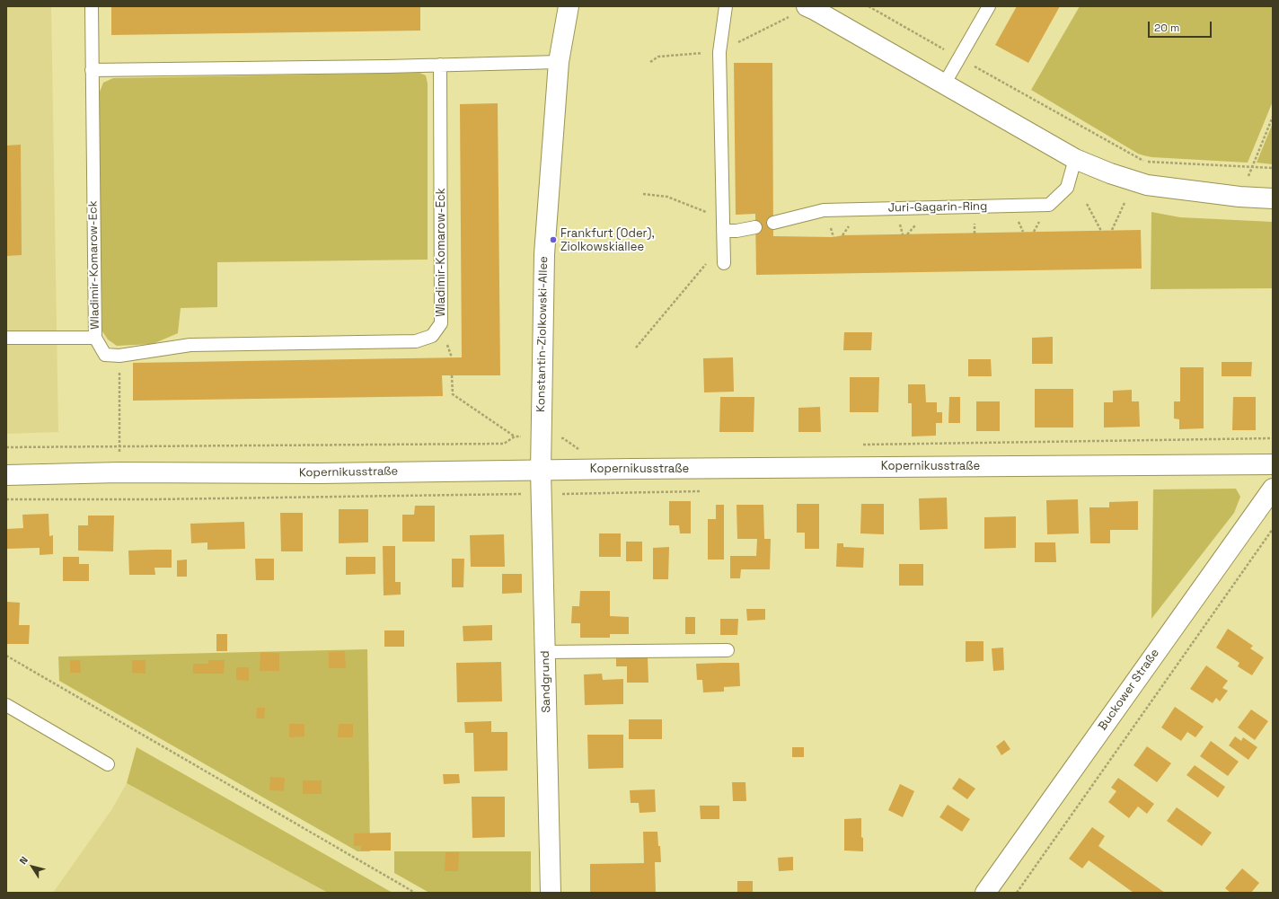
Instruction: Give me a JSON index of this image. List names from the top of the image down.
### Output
{
  "streets": {
    "street": [
      "Konstantin-Ziolkowski-Allee",
      "Kopernikusstraße",
      "Sandgrund",
      "Buckower Straße"
    ],
    "lane": ["Juri-Gagarin-Ring", "Wladimir-Komarow-Eck"]
  },
  "crossings": [
    ["Konstantin-Ziolkowski-Allee", "Kopernikusstraße"],
    ["Konstantin-Ziolkowski-Allee", "Sandgrund"],
    ["Kopernikusstraße", "Sandgrund"]
  ],
  "places": ["Frankfurt (Oder), Ziolkowskiallee"],
  "scale_bar": "20 m",
  "north": "top left"
}
